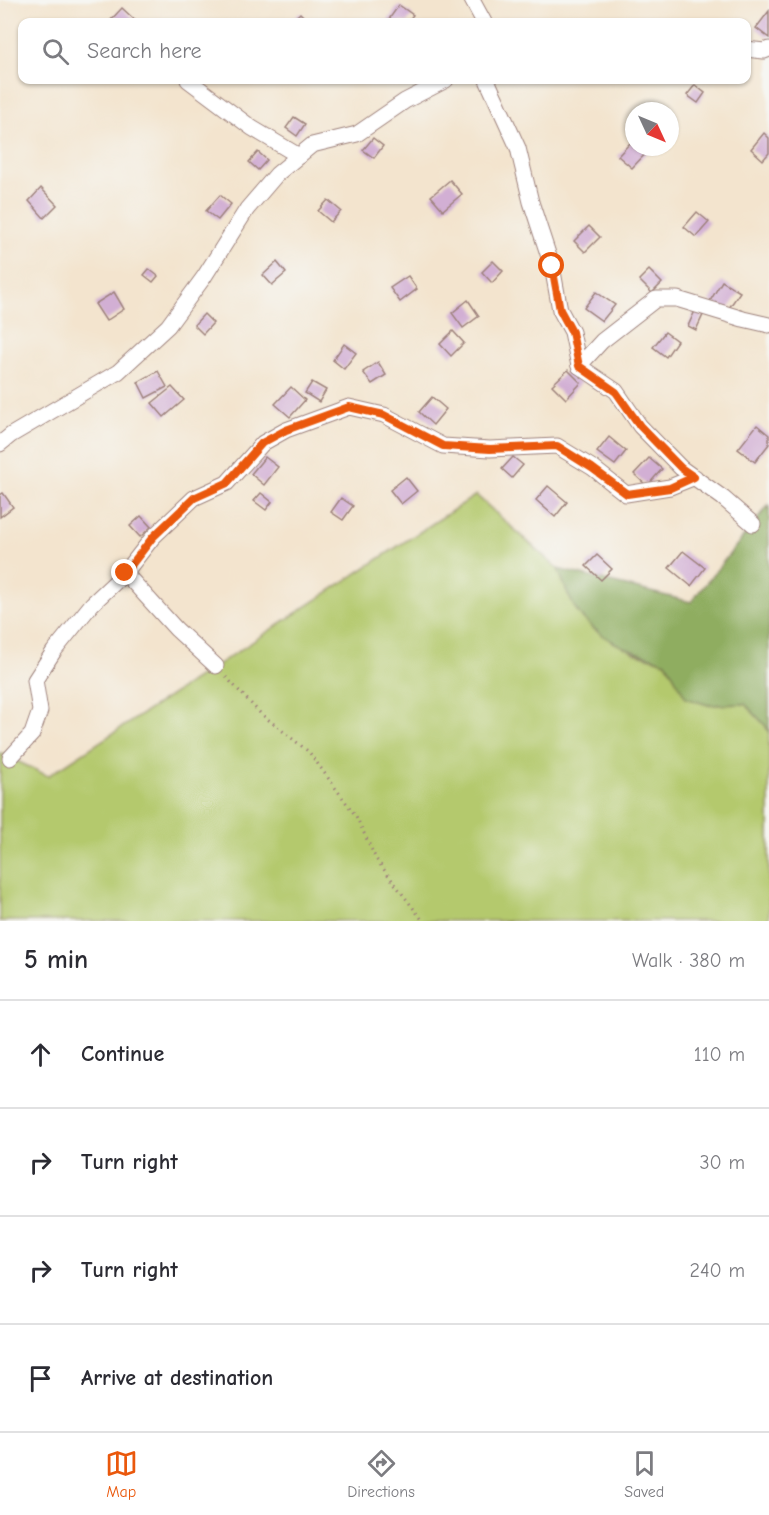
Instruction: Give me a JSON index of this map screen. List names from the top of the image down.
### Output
{
  "north": "bottom right",
  "page": {
    "search": "Search here",
    "heading": ["5 min", "Walk · 380 m"],
    "list": [
      ["Continue", "110 m"],
      ["Turn right", "30 m"],
      ["Turn right", "240 m"],
      "Arrive at destination"
    ],
    "nav": ["Map", "Directions", "Saved"]
  }
}
